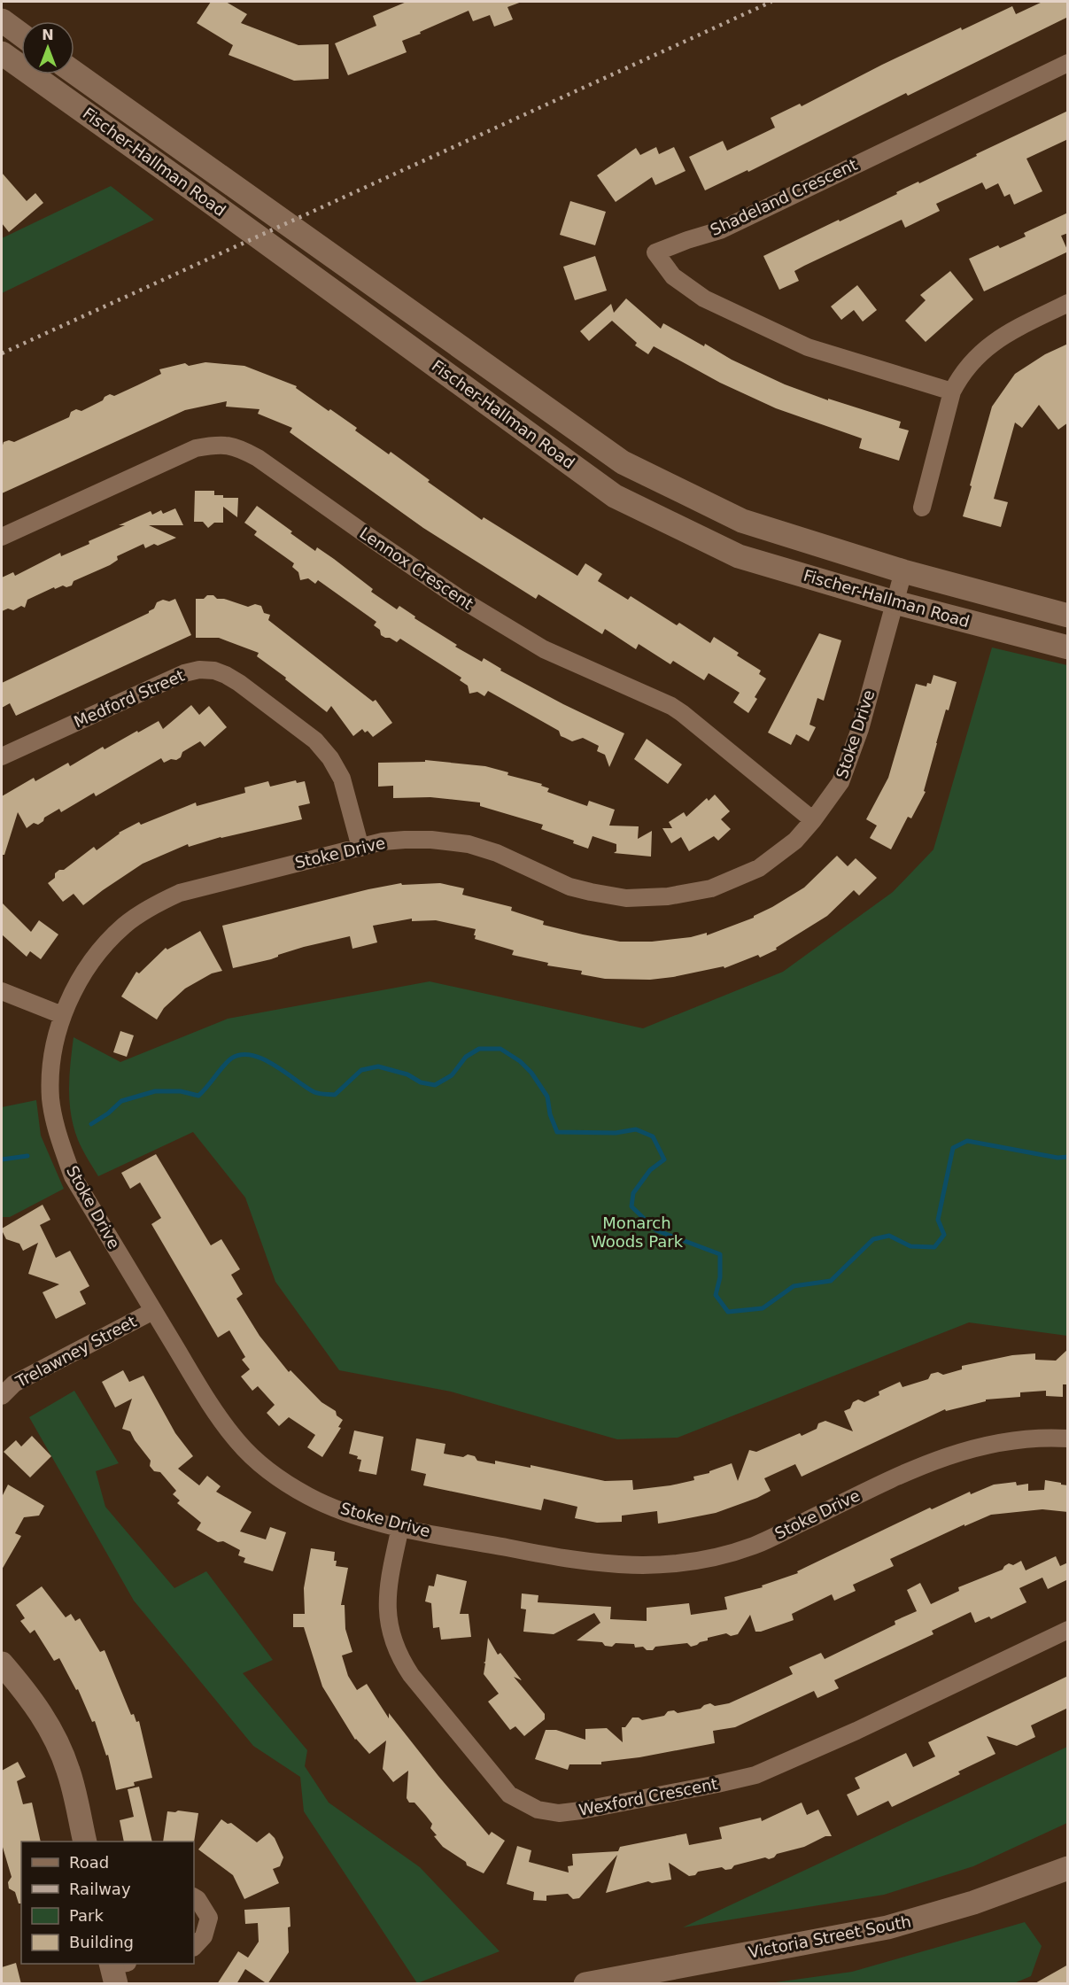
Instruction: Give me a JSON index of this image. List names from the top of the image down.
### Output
{
  "streets": {
    "main road": ["Fischer-Hallman Road", "Victoria Street South"],
    "street": [
      "Shadeland Crescent",
      "Lennox Crescent",
      "Medford Street",
      "Stoke Drive",
      "Trelawney Street",
      "Wexford Crescent"
    ]
  },
  "crossings": [
    ["Fischer-Hallman Road", "Stoke Drive"],
    ["Lennox Crescent", "Stoke Drive"],
    ["Medford Street", "Stoke Drive"],
    ["Stoke Drive", "Trelawney Street"],
    ["Stoke Drive", "Wexford Crescent"]
  ],
  "parks": ["Monarch Woods Park"],
  "legend": [
    "Road",
    "Railway",
    "Park",
    "Building"
  ],
  "north": "top"
}
